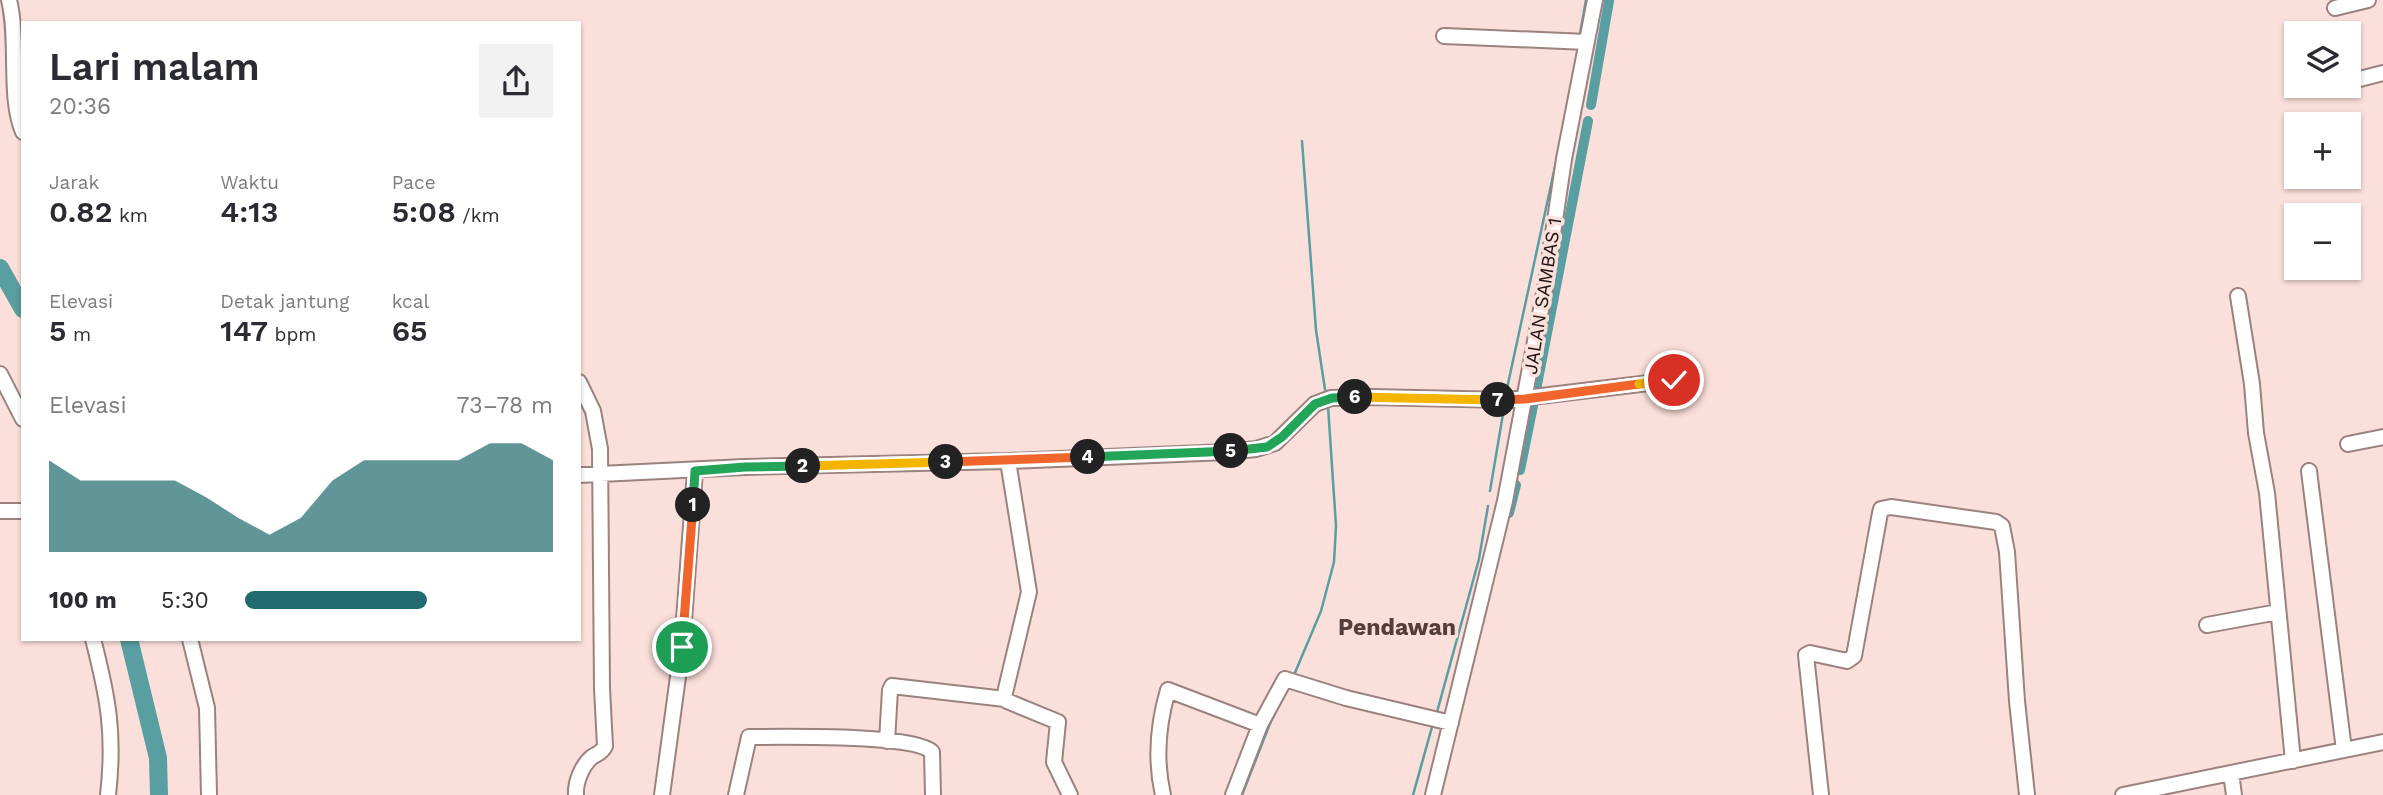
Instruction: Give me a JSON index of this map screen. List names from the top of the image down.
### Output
{
  "streets": {
    "street": ["JALAN SAMBAS 1"]
  },
  "districts": ["Pendawan"],
  "page": {
    "map_buttons": ["+", "−"],
    "heading": ["Lari malam", "20:36"],
    "stats": [
      ["Jarak", "0.82 km"],
      ["Waktu", "4:13"],
      ["Pace", "5:08 /km"],
      ["Elevasi", "5 m"],
      ["Detak jantung", "147 bpm"],
      ["kcal", "65"]
    ],
    "chart": ["Elevasi", "73–78 m"],
    "pins": [
      "6",
      "7",
      "5",
      "4",
      "3",
      "2",
      "1"
    ],
    "list": [
      {
        "name": "100 m",
        "note": "5:30"
      }
    ]
  }
}
